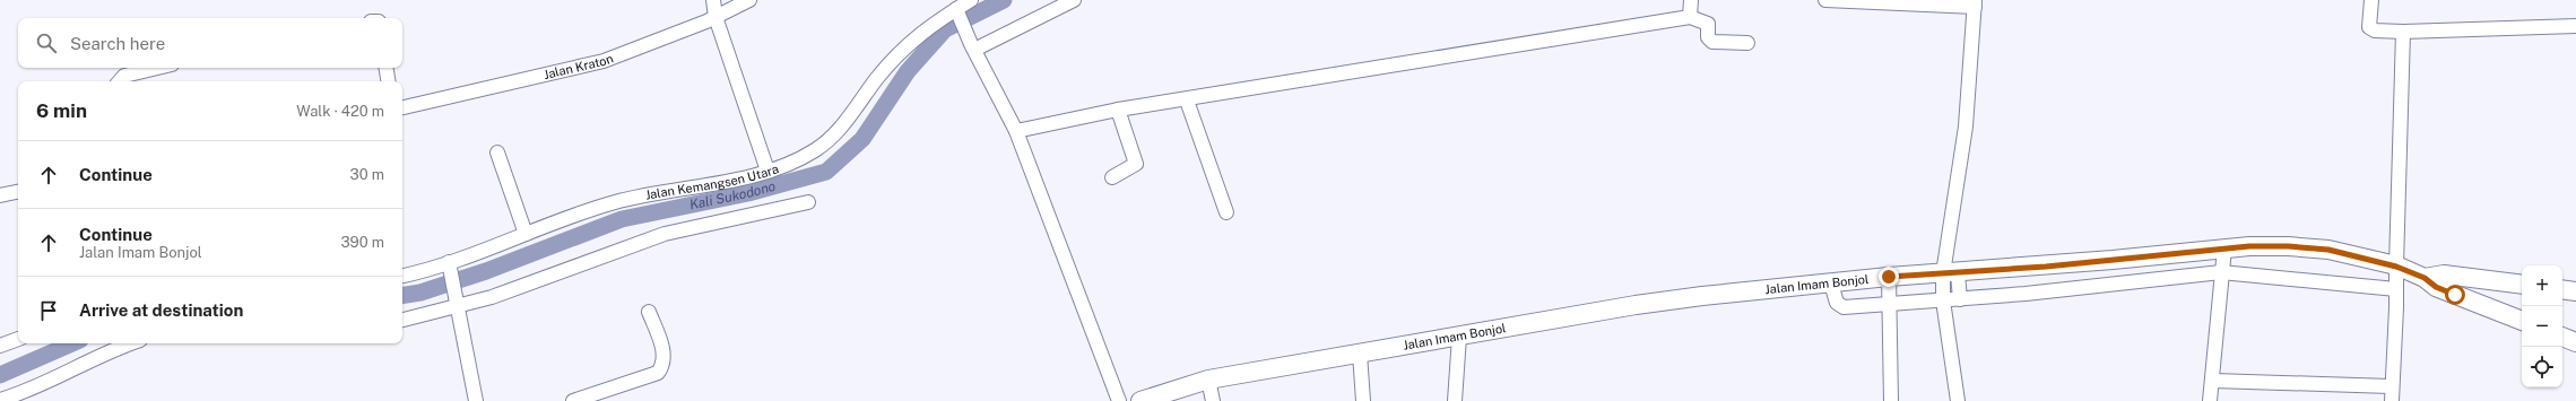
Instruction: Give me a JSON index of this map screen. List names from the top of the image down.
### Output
{
  "streets": {
    "main road": ["Jalan Imam Bonjol"],
    "street": ["Jalan Kraton", "Jalan Kemangsen Utara"]
  },
  "water": ["Kali Sukodono"],
  "page": {
    "search": "Search here",
    "heading": ["6 min", "Walk · 420 m"],
    "list": [
      ["Continue", "30 m"],
      ["Continue", "Jalan Imam Bonjol", "390 m"],
      "Arrive at destination"
    ],
    "map_buttons": ["+", "−"]
  }
}
